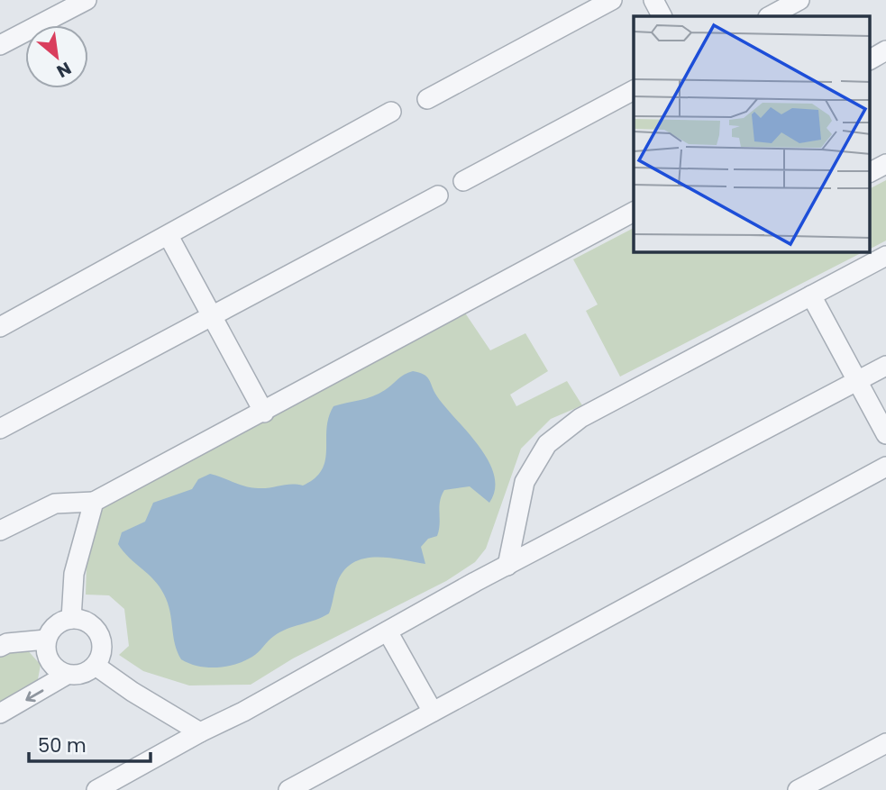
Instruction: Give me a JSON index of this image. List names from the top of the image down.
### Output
{
  "scale_bar": "50 m",
  "north": "bottom right"
}
